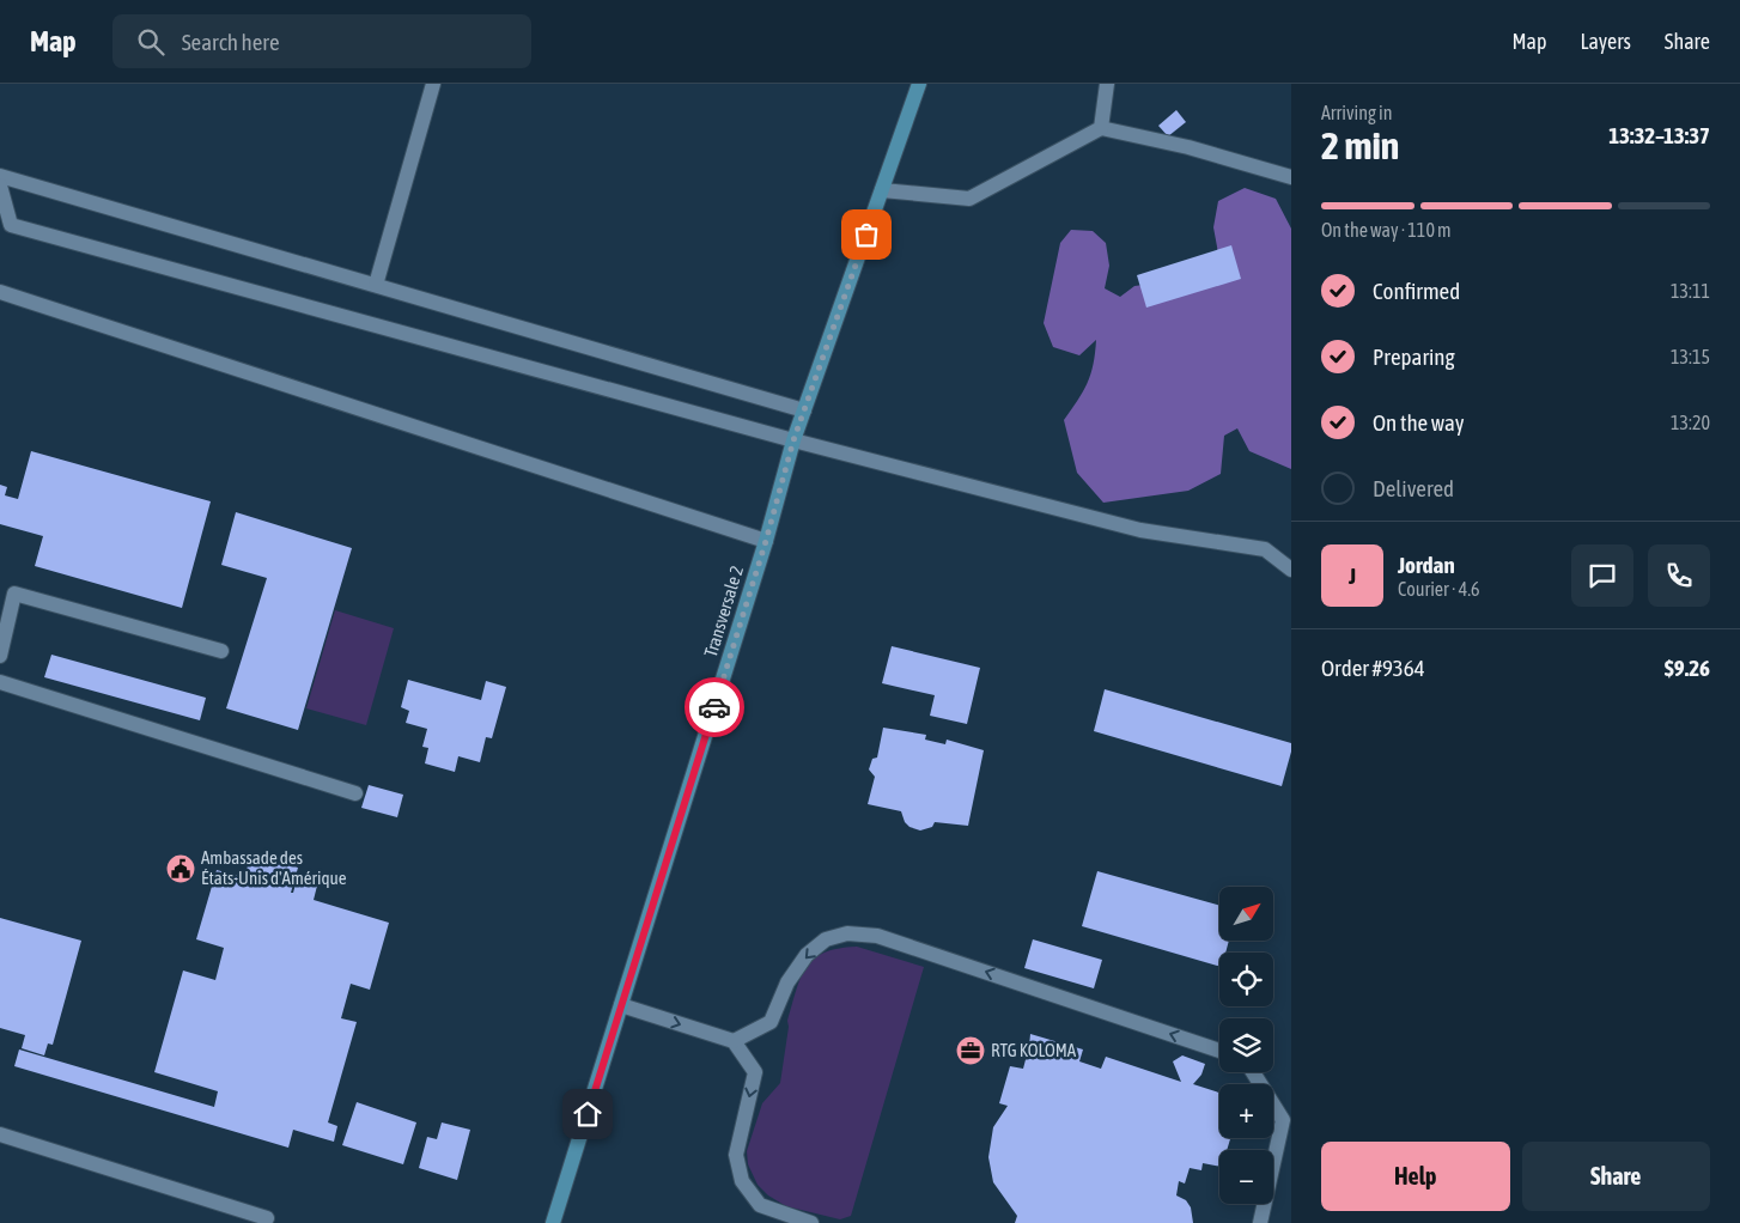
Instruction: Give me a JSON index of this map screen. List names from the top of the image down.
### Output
{
  "streets": {
    "main road": ["Transversale 2"]
  },
  "places": {
    "public building": ["Ambassade des États-Unis d'Amérique"],
    "office": ["RTG KOLOMA"]
  },
  "north": "top right",
  "page": {
    "header": "Map",
    "search": "Search here",
    "nav": ["Map", "Layers", "Share"],
    "heading": ["2 min", "Arriving in", "13:32–13:37"],
    "panel": [
      "Jordan",
      "Courier · 4.6",
      "Order #9364",
      "$9.26"
    ],
    "bar": "On the way · 110 m",
    "list": [
      ["Confirmed", "13:11"],
      ["Preparing", "13:15"],
      ["On the way", "13:20"],
      "Delivered"
    ],
    "round": "J",
    "map_buttons": ["+", "−"],
    "buttons": ["Help", "Share"]
  }
}
